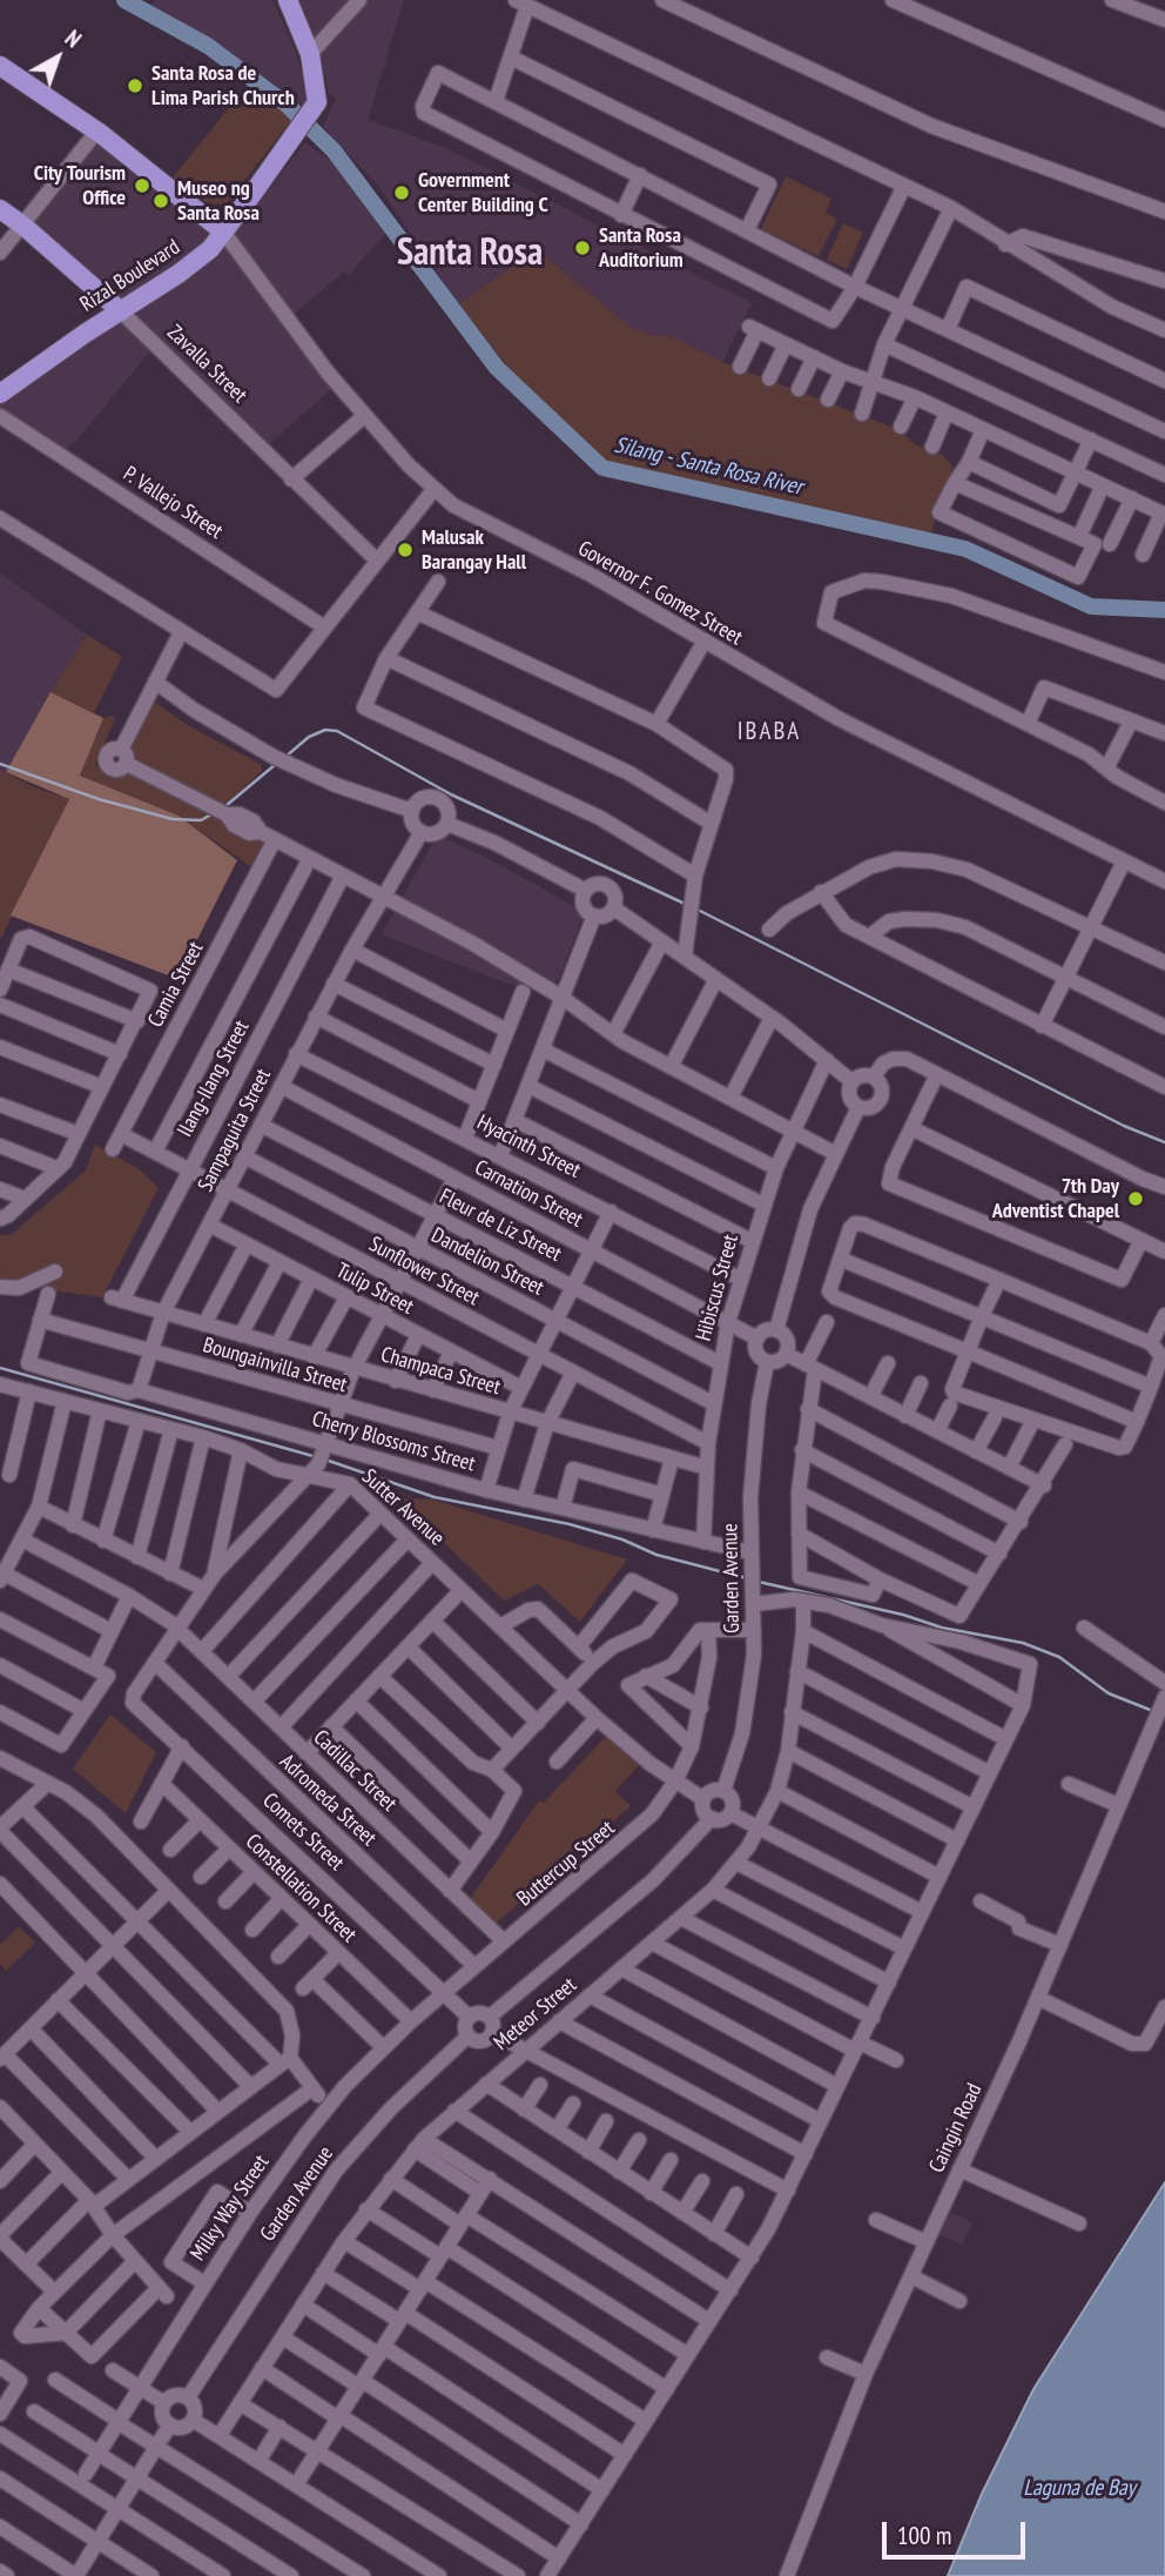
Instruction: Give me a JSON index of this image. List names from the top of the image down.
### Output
{
  "streets": {
    "main road": ["Rizal Boulevard", "Zavalla Street"],
    "street": [
      "P. Vallejo Street",
      "Governor F. Gomez Street",
      "Camia Street",
      "Ilang-Ilang Street",
      "Sampaguita Street",
      "Hyacinth Street",
      "Carnation Street",
      "Fleur de Liz Street",
      "Dandelion Street",
      "Sunflower Street",
      "Hibiscus Street",
      "Tulip Street",
      "Boungainvilla Street",
      "Champaca Street",
      "Cherry Blossoms Street",
      "Sutter Avenue",
      "Garden Avenue",
      "Cadillac Street",
      "Adromeda Street",
      "Comets Street",
      "Buttercup Street",
      "Constellation Street",
      "Meteor Street",
      "Caingin Road",
      "Milky Way Street"
    ]
  },
  "crossings": [
    ["Rizal Boulevard", "Zavalla Street"],
    ["Rizal Boulevard", "Governor F. Gomez Street"],
    ["Camia Street", "Sunflower Street"],
    ["Ilang-Ilang Street", "Sunflower Street"],
    ["Ilang-Ilang Street", "Champaca Street"],
    ["Sampaguita Street", "Hyacinth Street"],
    ["Sampaguita Street", "Carnation Street"],
    ["Sampaguita Street", "Fleur de Liz Street"],
    ["Sampaguita Street", "Dandelion Street"],
    ["Sampaguita Street", "Sunflower Street"],
    ["Sampaguita Street", "Tulip Street"],
    ["Sampaguita Street", "Boungainvilla Street"],
    ["Sampaguita Street", "Champaca Street"],
    ["Sampaguita Street", "Cherry Blossoms Street"],
    ["Hyacinth Street", "Hibiscus Street"],
    ["Carnation Street", "Hibiscus Street"],
    ["Carnation Street", "Garden Avenue"],
    ["Fleur de Liz Street", "Hibiscus Street"],
    ["Dandelion Street", "Hibiscus Street"],
    ["Sunflower Street", "Hibiscus Street"],
    ["Hibiscus Street", "Champaca Street"],
    ["Hibiscus Street", "Cherry Blossoms Street"],
    ["Boungainvilla Street", "Cherry Blossoms Street"],
    ["Cherry Blossoms Street", "Garden Avenue"],
    ["Sutter Avenue", "Garden Avenue"],
    ["Sutter Avenue", "Buttercup Street"],
    ["Garden Avenue", "Comets Street"],
    ["Cadillac Street", "Buttercup Street"],
    ["Adromeda Street", "Comets Street"],
    ["Adromeda Street", "Buttercup Street"],
    ["Comets Street", "Buttercup Street"],
    ["Comets Street", "Milky Way Street"],
    ["Buttercup Street", "Milky Way Street"],
    ["Constellation Street", "Milky Way Street"]
  ],
  "districts": ["Santa Rosa", "IBABA"],
  "water": ["Silang - Santa Rosa River", "Laguna de Bay"],
  "places": [
    "Santa Rosa de Lima Parish Church",
    "City Tourism Office",
    "Government Center Building C",
    "Museo ng Santa Rosa",
    "Santa Rosa Auditorium",
    "Malusak Barangay Hall",
    "7th Day Adventist Chapel"
  ],
  "scale_bar": "100 m",
  "north": "top right"
}
